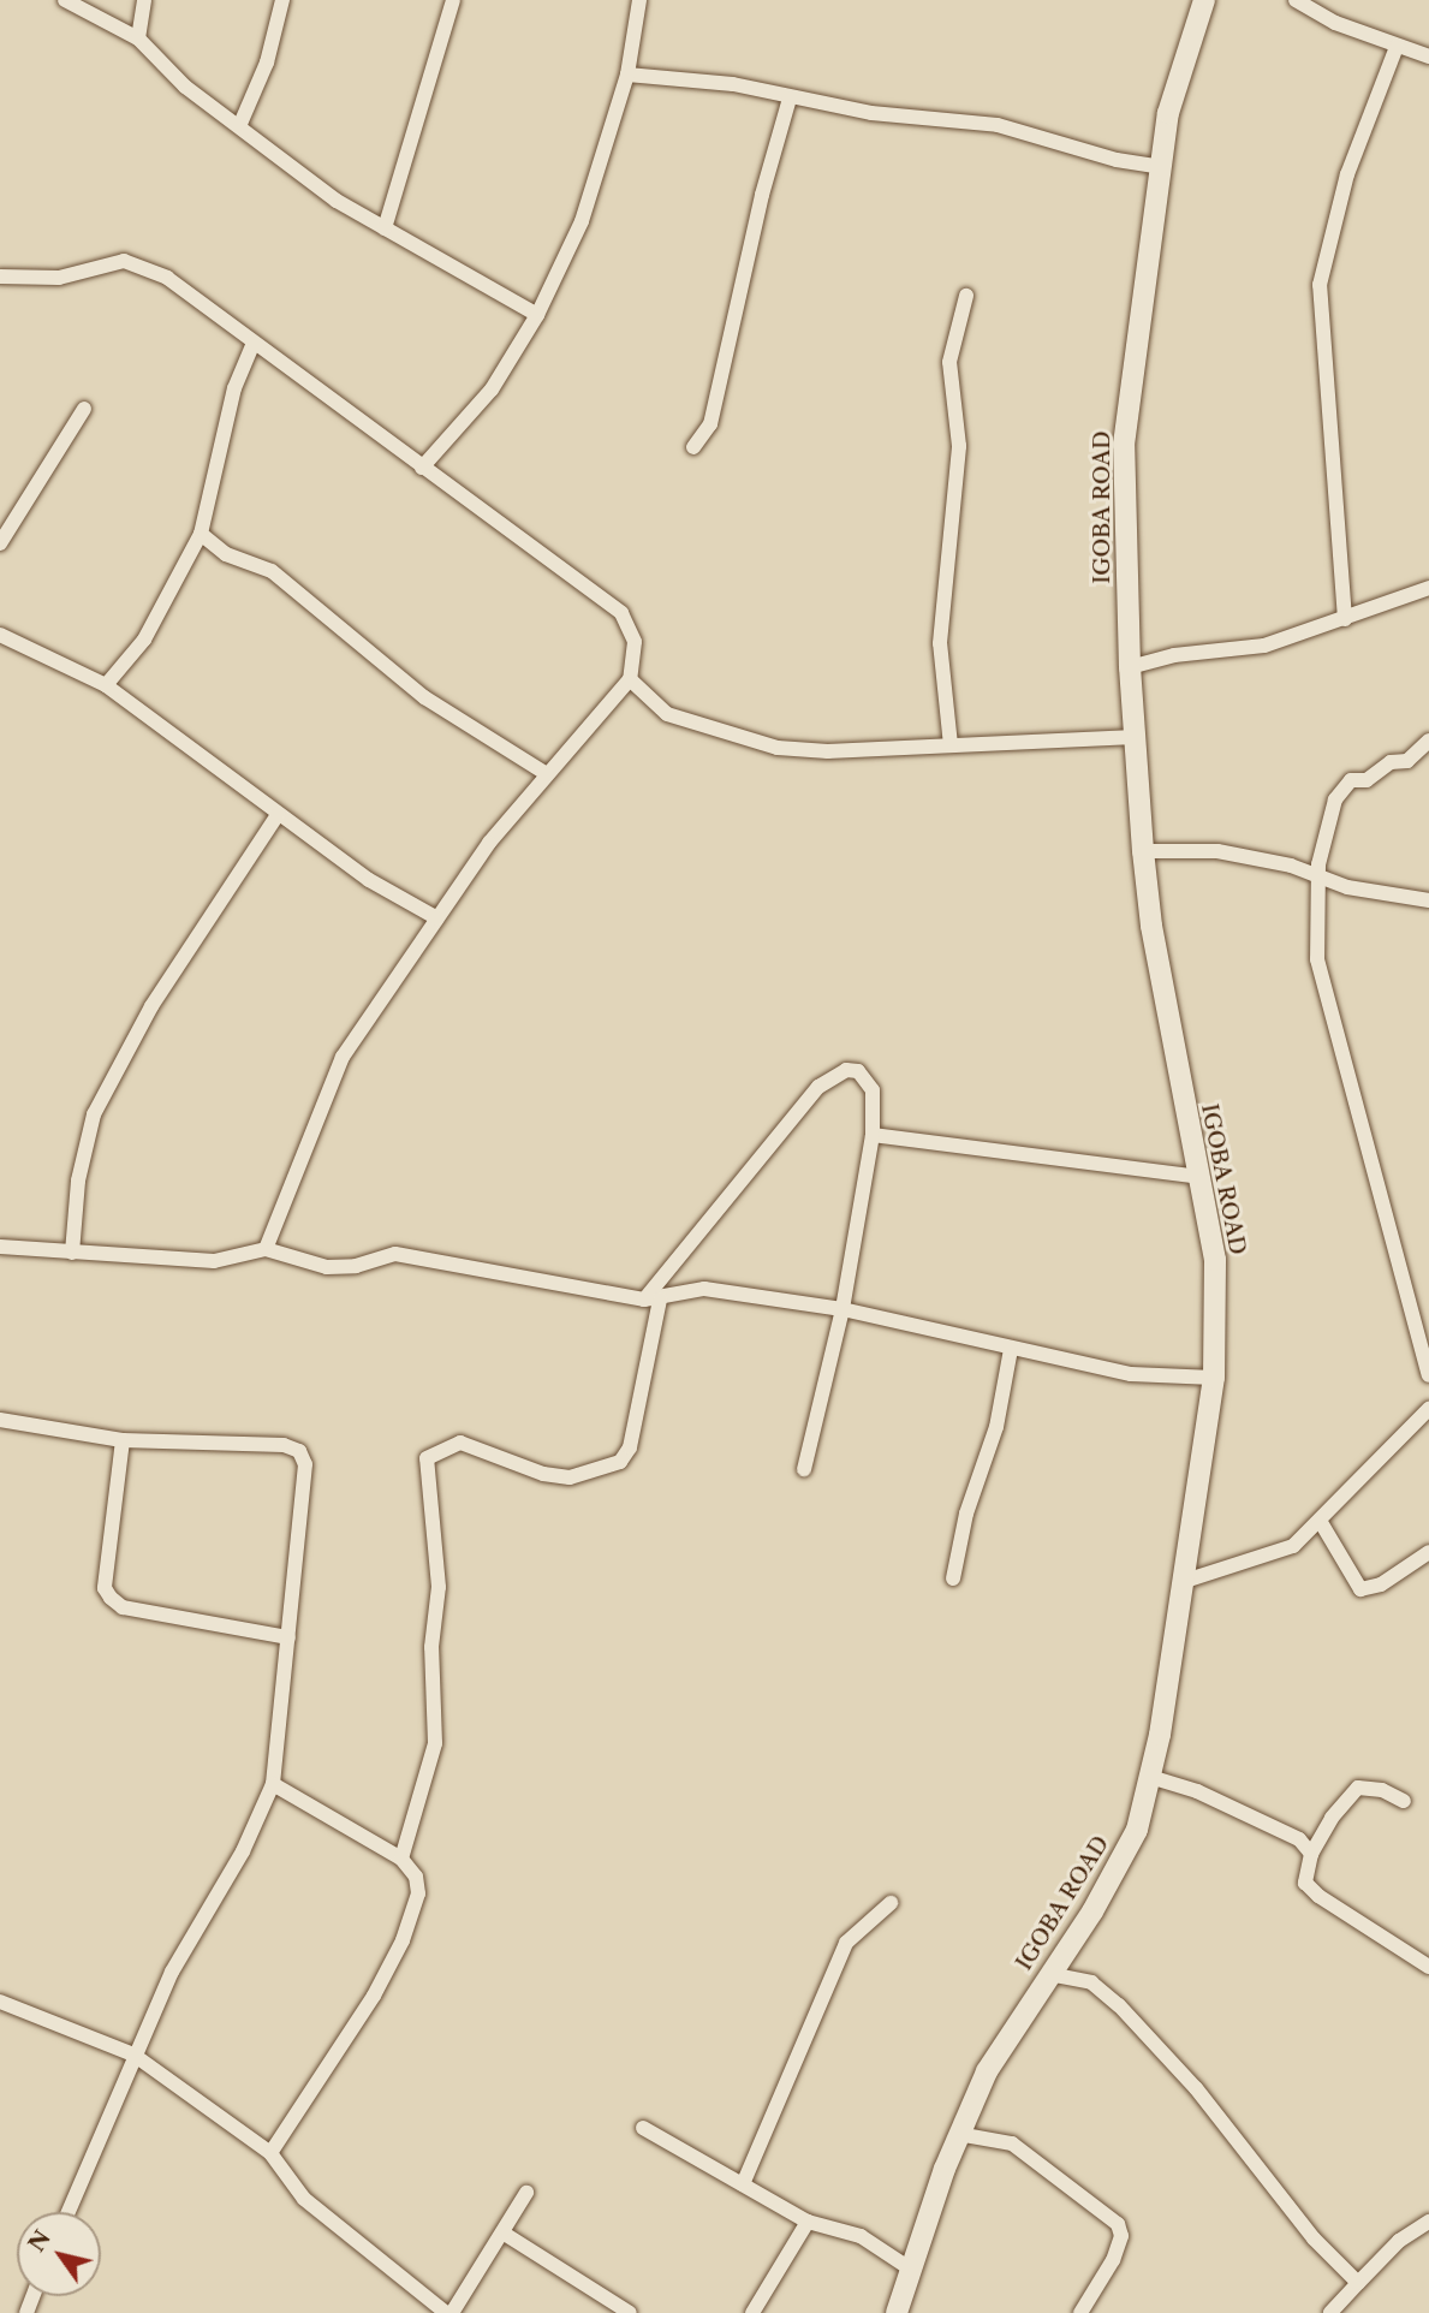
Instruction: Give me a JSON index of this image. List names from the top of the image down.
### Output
{
  "streets": {
    "street": ["IGOBA ROAD"]
  },
  "north": "top left"
}
